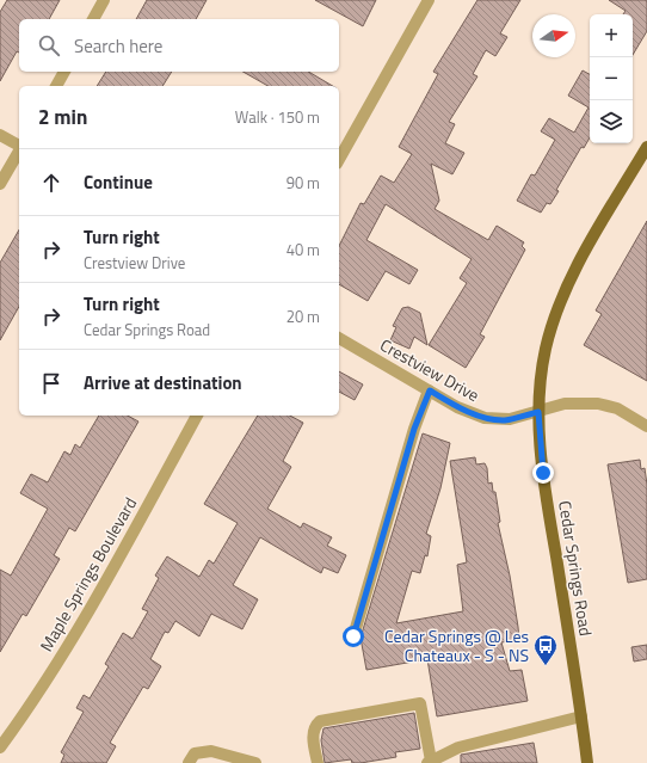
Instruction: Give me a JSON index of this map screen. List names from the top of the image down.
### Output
{
  "streets": {
    "main road": ["Cedar Springs Road"],
    "street": ["Crestview Drive", "Maple Springs Boulevard"]
  },
  "crossings": [
    ["Crestview Drive", "Cedar Springs Road"]
  ],
  "places": {
    "bus stop": ["Cedar Springs @ Les Chateaux - S - NS"]
  },
  "north": "right",
  "page": {
    "map_buttons": ["+", "−"],
    "search": "Search here",
    "heading": ["2 min", "Walk · 150 m"],
    "list": [
      ["Continue", "90 m"],
      ["Turn right", "Crestview Drive", "40 m"],
      ["Turn right", "Cedar Springs Road", "20 m"],
      "Arrive at destination"
    ]
  }
}
